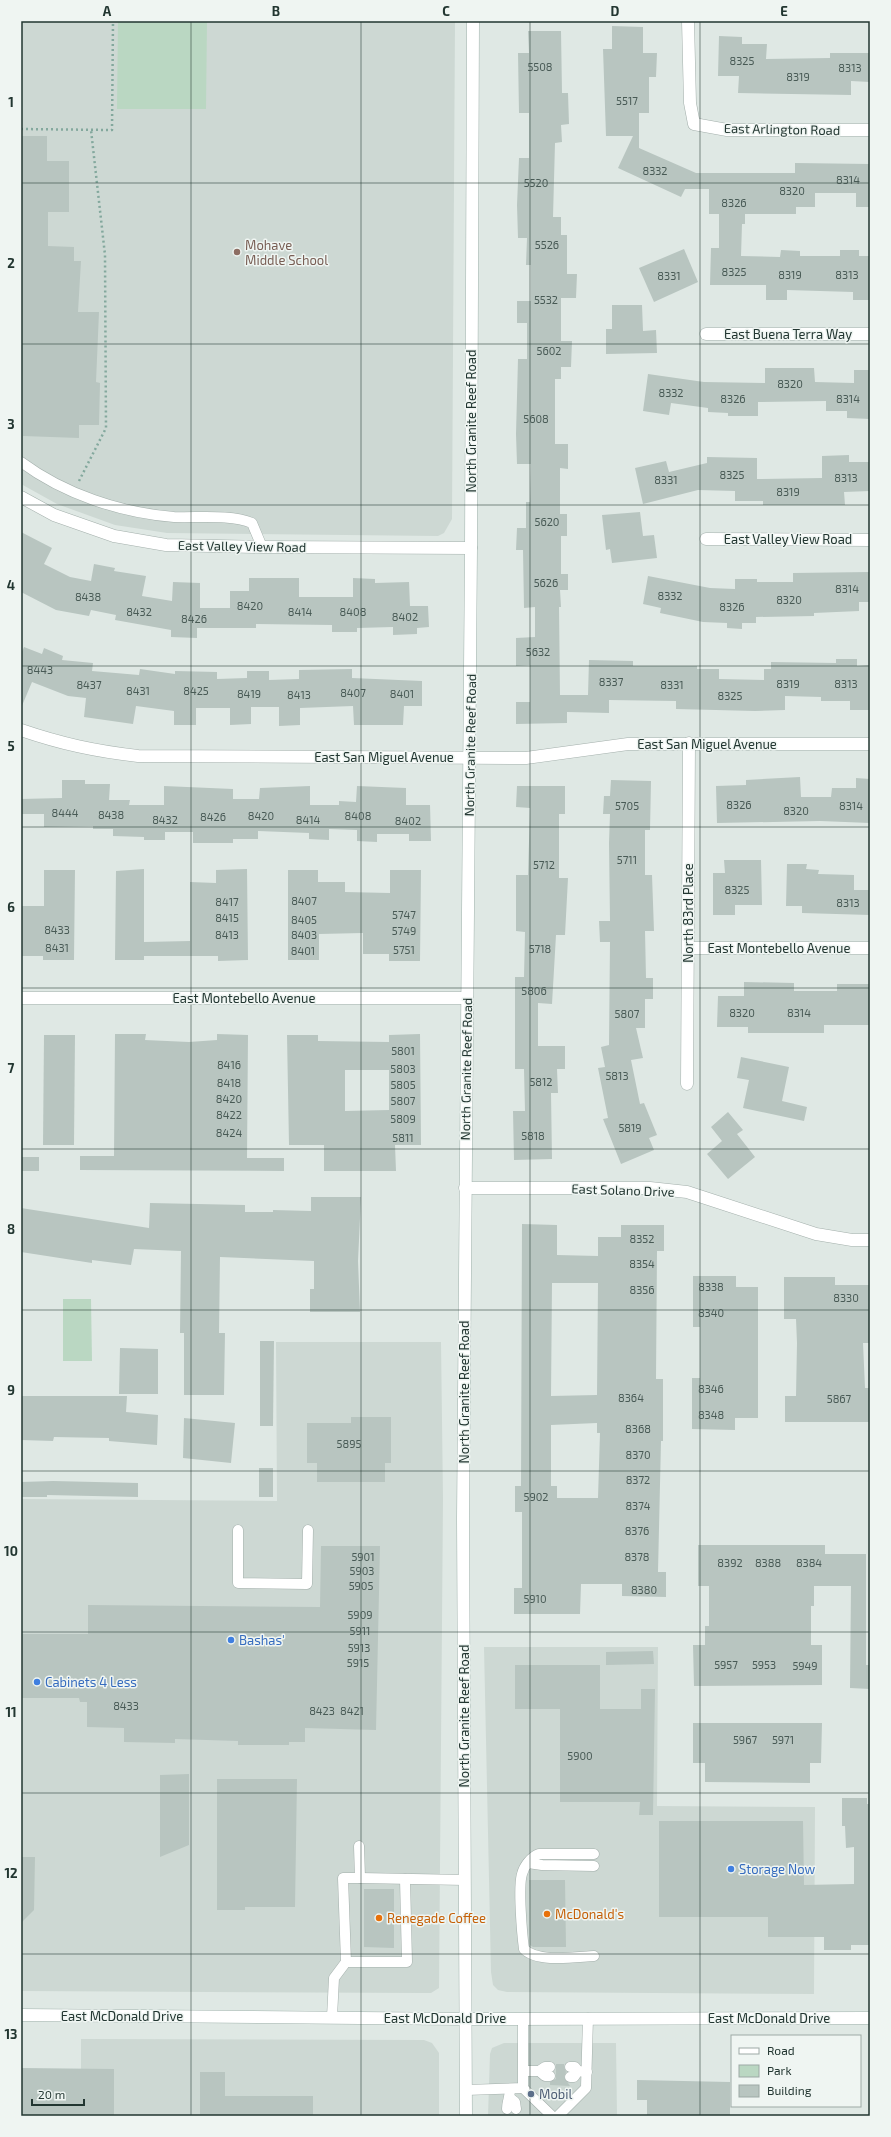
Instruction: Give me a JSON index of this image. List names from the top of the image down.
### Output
{
  "streets": {
    "street": [
      "East Arlington Road",
      "East Buena Terra Way",
      "North Granite Reef Road",
      "East Valley View Road",
      "East San Miguel Avenue",
      "North 83rd Place",
      "East Montebello Avenue",
      "East Solano Drive",
      "East McDonald Drive"
    ]
  },
  "crossings": [
    ["North Granite Reef Road", "East Valley View Road"],
    ["North Granite Reef Road", "East San Miguel Avenue"],
    ["North Granite Reef Road", "East Montebello Avenue"],
    ["North Granite Reef Road", "East Solano Drive"],
    ["North Granite Reef Road", "East McDonald Drive"],
    ["East San Miguel Avenue", "North 83rd Place"],
    ["North 83rd Place", "East Montebello Avenue"]
  ],
  "places": [
    "Mohave Middle School",
    "Bashas'",
    "Cabinets 4 Less",
    "Storage Now",
    "McDonald's",
    "Renegade Coffee",
    "Mobil"
  ],
  "house_numbers": [
    "8325",
    "5508",
    "8313",
    "8319",
    "5517",
    "8332",
    "8314",
    "5520",
    "8320",
    "8326",
    "5526",
    "8325",
    "8319",
    "8313",
    "8331",
    "5532",
    "5602",
    "8320",
    "8332",
    "8326",
    "8314",
    "5608",
    "8325",
    "8313",
    "8331",
    "8319",
    "5620",
    "5626",
    "8314",
    "8332",
    "8438",
    "8320",
    "8420",
    "8326",
    "8432",
    "8414",
    "8408",
    "8402",
    "8426",
    "5632",
    "8443",
    "8337",
    "8319",
    "8313",
    "8437",
    "8331",
    "8431",
    "8425",
    "8407",
    "8419",
    "8401",
    "8413",
    "8325",
    "8326",
    "5705",
    "8314",
    "8320",
    "8444",
    "8438",
    "8420",
    "8408",
    "8426",
    "8432",
    "8414",
    "8402",
    "5711",
    "5712",
    "8325",
    "8407",
    "8417",
    "8313",
    "5747",
    "8415",
    "8405",
    "8433",
    "5749",
    "8413",
    "8403",
    "8431",
    "5718",
    "5751",
    "8401",
    "5806",
    "8320",
    "8314",
    "5807",
    "5801",
    "8416",
    "5803",
    "5813",
    "5812",
    "8418",
    "5805",
    "8420",
    "5807",
    "8422",
    "5809",
    "5819",
    "8424",
    "5818",
    "5811",
    "8352",
    "8354",
    "8338",
    "8356",
    "8330",
    "8340",
    "8346",
    "8364",
    "5867",
    "8348",
    "8368",
    "5895",
    "8370",
    "8372",
    "5902",
    "8374",
    "8376",
    "5901",
    "8378",
    "8392",
    "8388",
    "8384",
    "5903",
    "5905",
    "8380",
    "5910",
    "5909",
    "5911",
    "5913",
    "5915",
    "5957",
    "5953",
    "5949",
    "8433",
    "8423",
    "8421",
    "5967",
    "5971",
    "5900"
  ],
  "legend": ["Road", "Park", "Building"],
  "scale_bar": "20 m",
  "grid": {
    "columns": [
      "A",
      "B",
      "C",
      "D",
      "E"
    ],
    "rows": [
      "1",
      "2",
      "3",
      "4",
      "5",
      "6",
      "7",
      "8",
      "9",
      "10",
      "11",
      "12",
      "13"
    ]
  }
}
